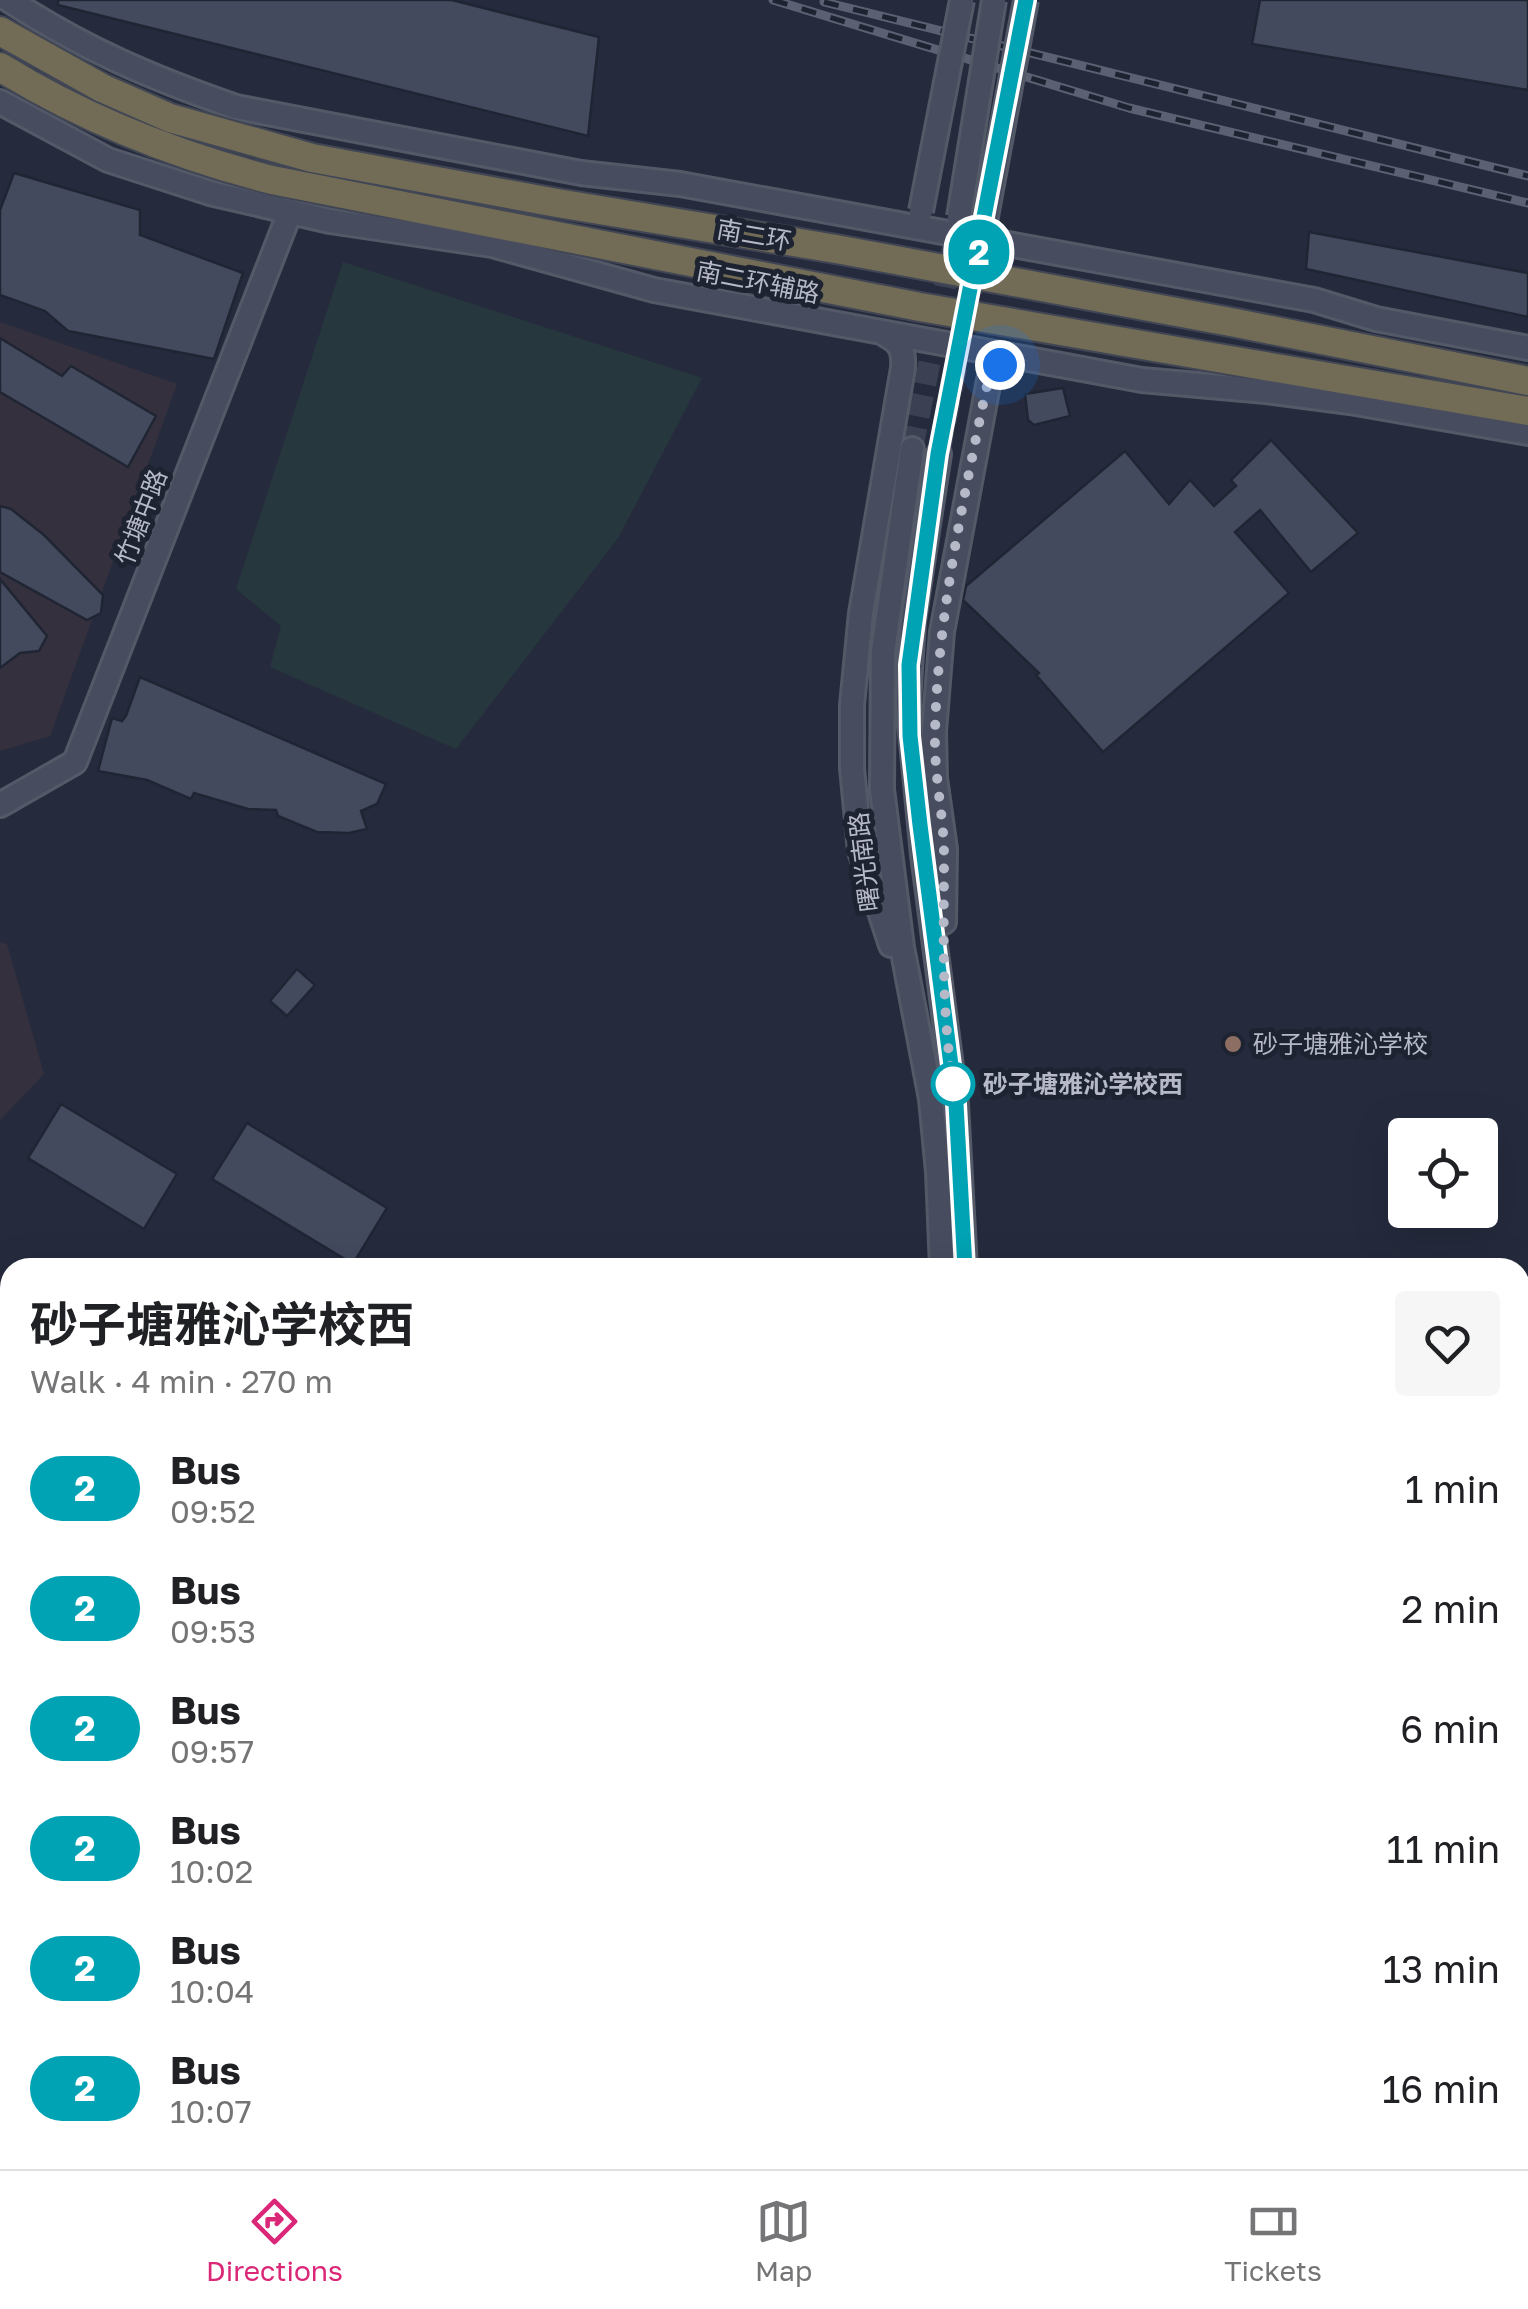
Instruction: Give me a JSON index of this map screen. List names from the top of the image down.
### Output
{
  "streets": {
    "highway": ["南二环"],
    "main road": ["南二环辅路", "竹塘中路", "曙光南路"]
  },
  "crossings": [
    ["南二环辅路", "竹塘中路"]
  ],
  "places": ["砂子塘雅沁学校", "砂子塘雅沁学校西"],
  "lines": ["bus line 2"],
  "page": {
    "on_map": "2",
    "heading": ["砂子塘雅沁学校西", "Walk · 4 min · 270 m"],
    "list": [
      {
        "mark": "2",
        "name": "Bus",
        "note": "09:52",
        "value": "1 min"
      },
      {
        "mark": "2",
        "name": "Bus",
        "note": "09:53",
        "value": "2 min"
      },
      {
        "mark": "2",
        "name": "Bus",
        "note": "09:57",
        "value": "6 min"
      },
      {
        "mark": "2",
        "name": "Bus",
        "note": "10:02",
        "value": "11 min"
      },
      {
        "mark": "2",
        "name": "Bus",
        "note": "10:04",
        "value": "13 min"
      },
      {
        "mark": "2",
        "name": "Bus",
        "note": "10:07",
        "value": "16 min"
      }
    ],
    "tabs": ["Directions", "Map", "Tickets"]
  }
}
